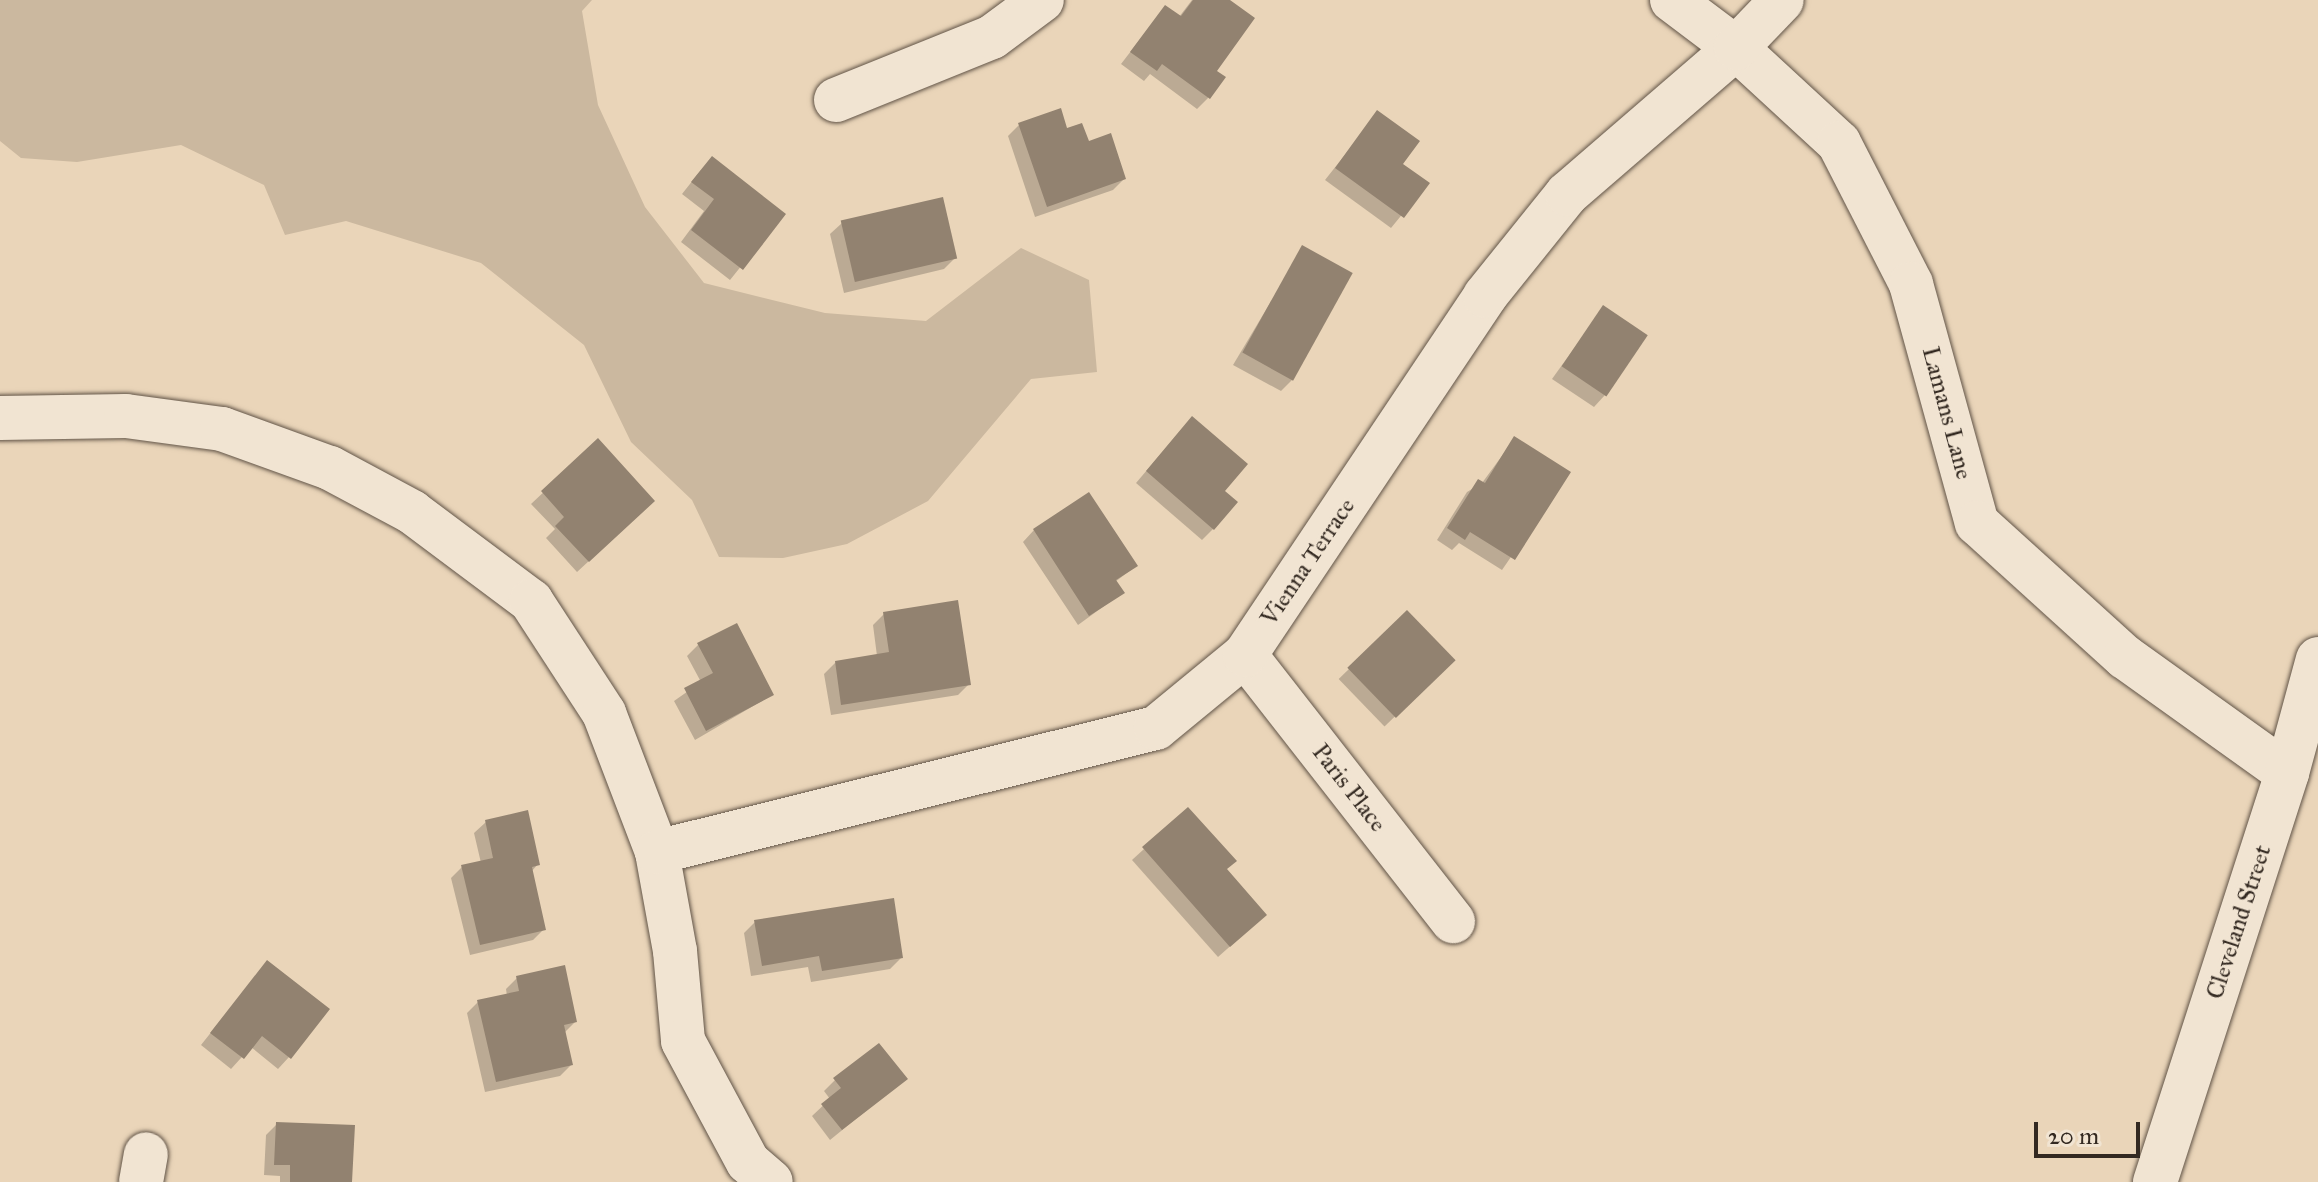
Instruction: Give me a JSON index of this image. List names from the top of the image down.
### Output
{
  "streets": {
    "street": [
      "Lamans Lane",
      "Vienna Terrace",
      "Paris Place",
      "Cleveland Street"
    ]
  },
  "crossings": [
    ["Lamans Lane", "Vienna Terrace"],
    ["Lamans Lane", "Cleveland Street"],
    ["Vienna Terrace", "Paris Place"]
  ],
  "scale_bar": "20 m"
}
